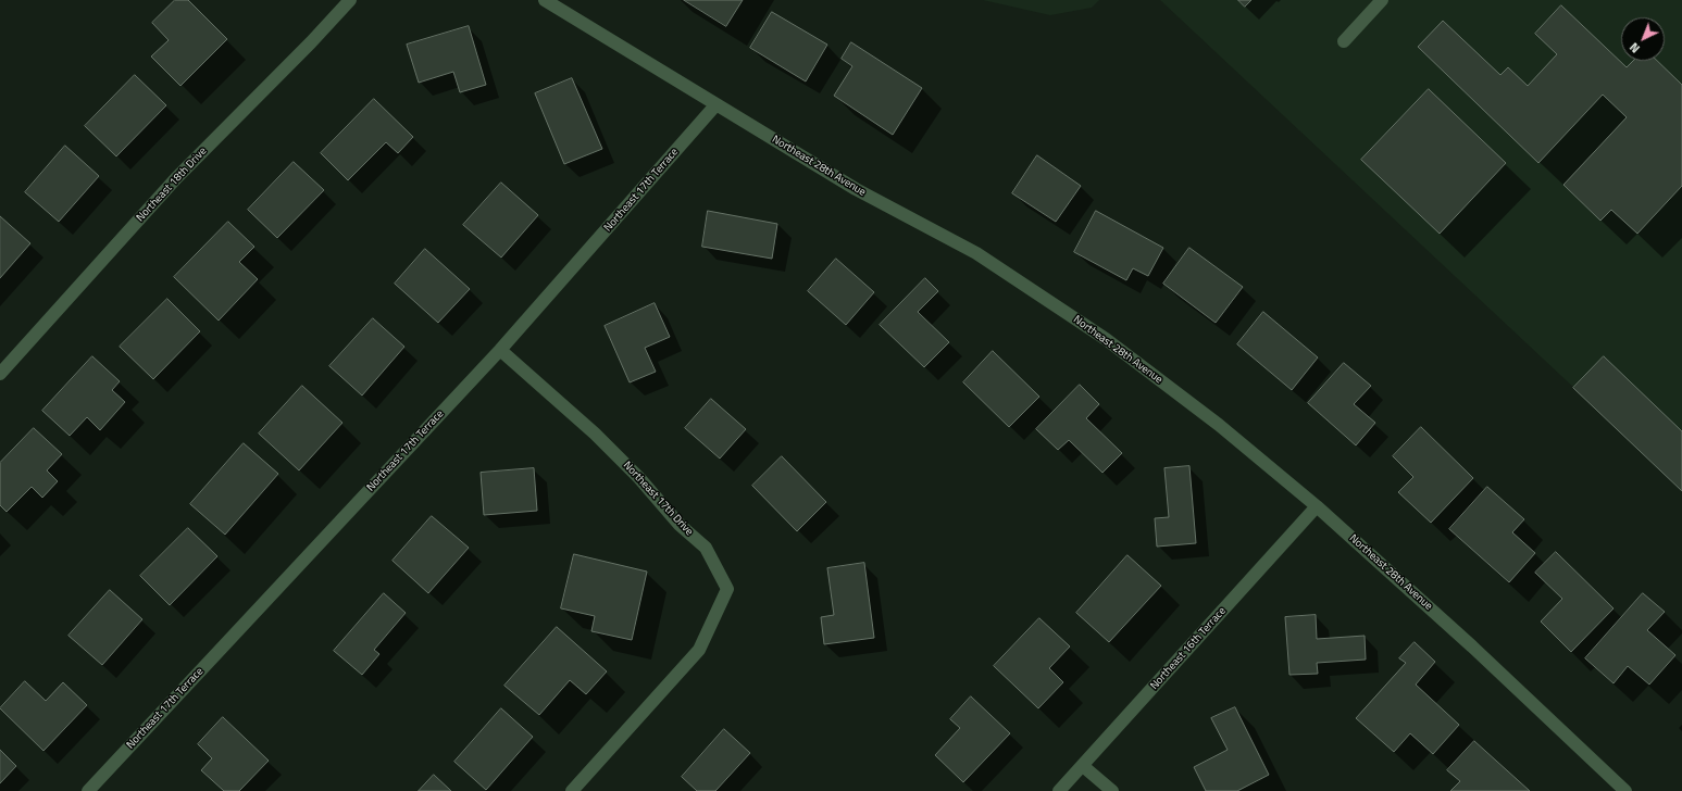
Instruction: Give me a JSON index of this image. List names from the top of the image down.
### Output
{
  "streets": {
    "street": [
      "Northeast 28th Avenue",
      "Northeast 18th Drive",
      "Northeast 17th Terrace",
      "Northeast 17th Drive",
      "Northeast 16th Terrace"
    ]
  },
  "crossings": [
    ["Northeast 28th Avenue", "Northeast 17th Terrace"],
    ["Northeast 28th Avenue", "Northeast 16th Terrace"],
    ["Northeast 17th Terrace", "Northeast 17th Drive"]
  ],
  "north": "bottom left"
}
